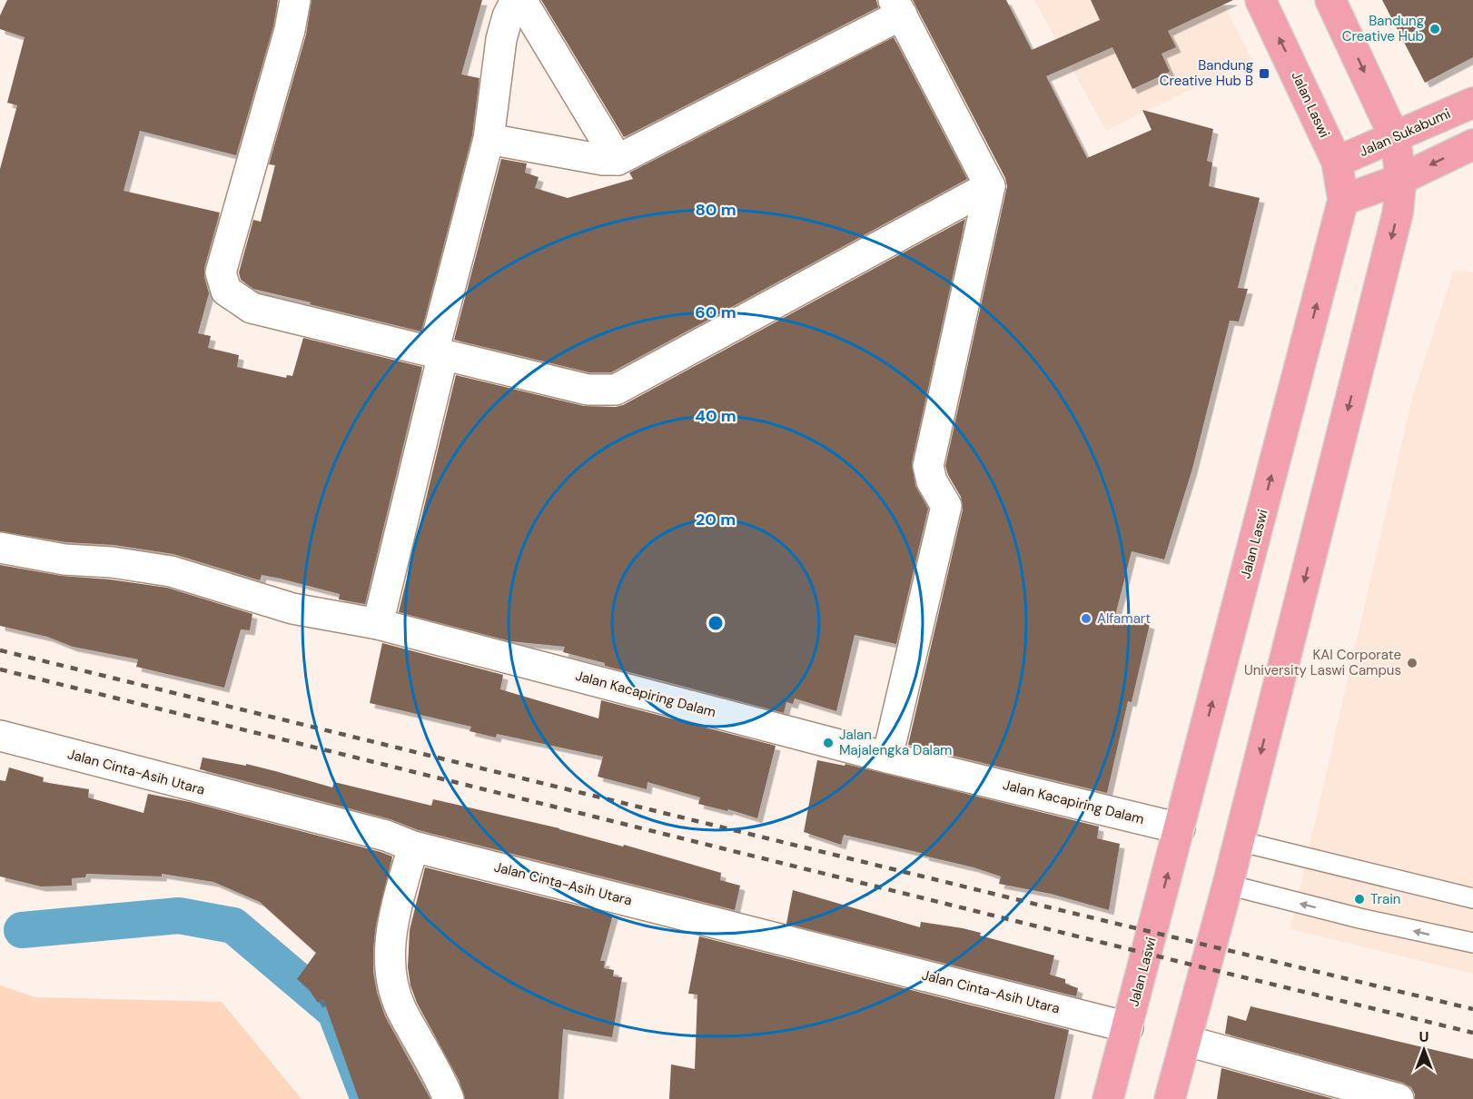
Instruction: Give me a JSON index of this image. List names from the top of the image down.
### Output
{
  "streets": {
    "main road": ["Jalan Laswi", "Jalan Sukabumi"],
    "street": ["Jalan Kacapiring Dalam", "Jalan Cinta-Asih Utara"]
  },
  "crossings": [
    ["Jalan Laswi", "Jalan Sukabumi"],
    ["Jalan Laswi", "Jalan Kacapiring Dalam"],
    ["Jalan Laswi", "Jalan Cinta-Asih Utara"]
  ],
  "places": {
    "other": [
      "Bandung Creative Hub",
      "Alfamart",
      "KAI Corporate University Laswi Campus",
      "Jalan Majalengka Dalam",
      "Train"
    ],
    "transit": ["Bandung Creative Hub B"]
  },
  "north": "top",
  "rings": [
    "80 m",
    "60 m",
    "40 m",
    "20 m"
  ]
}
